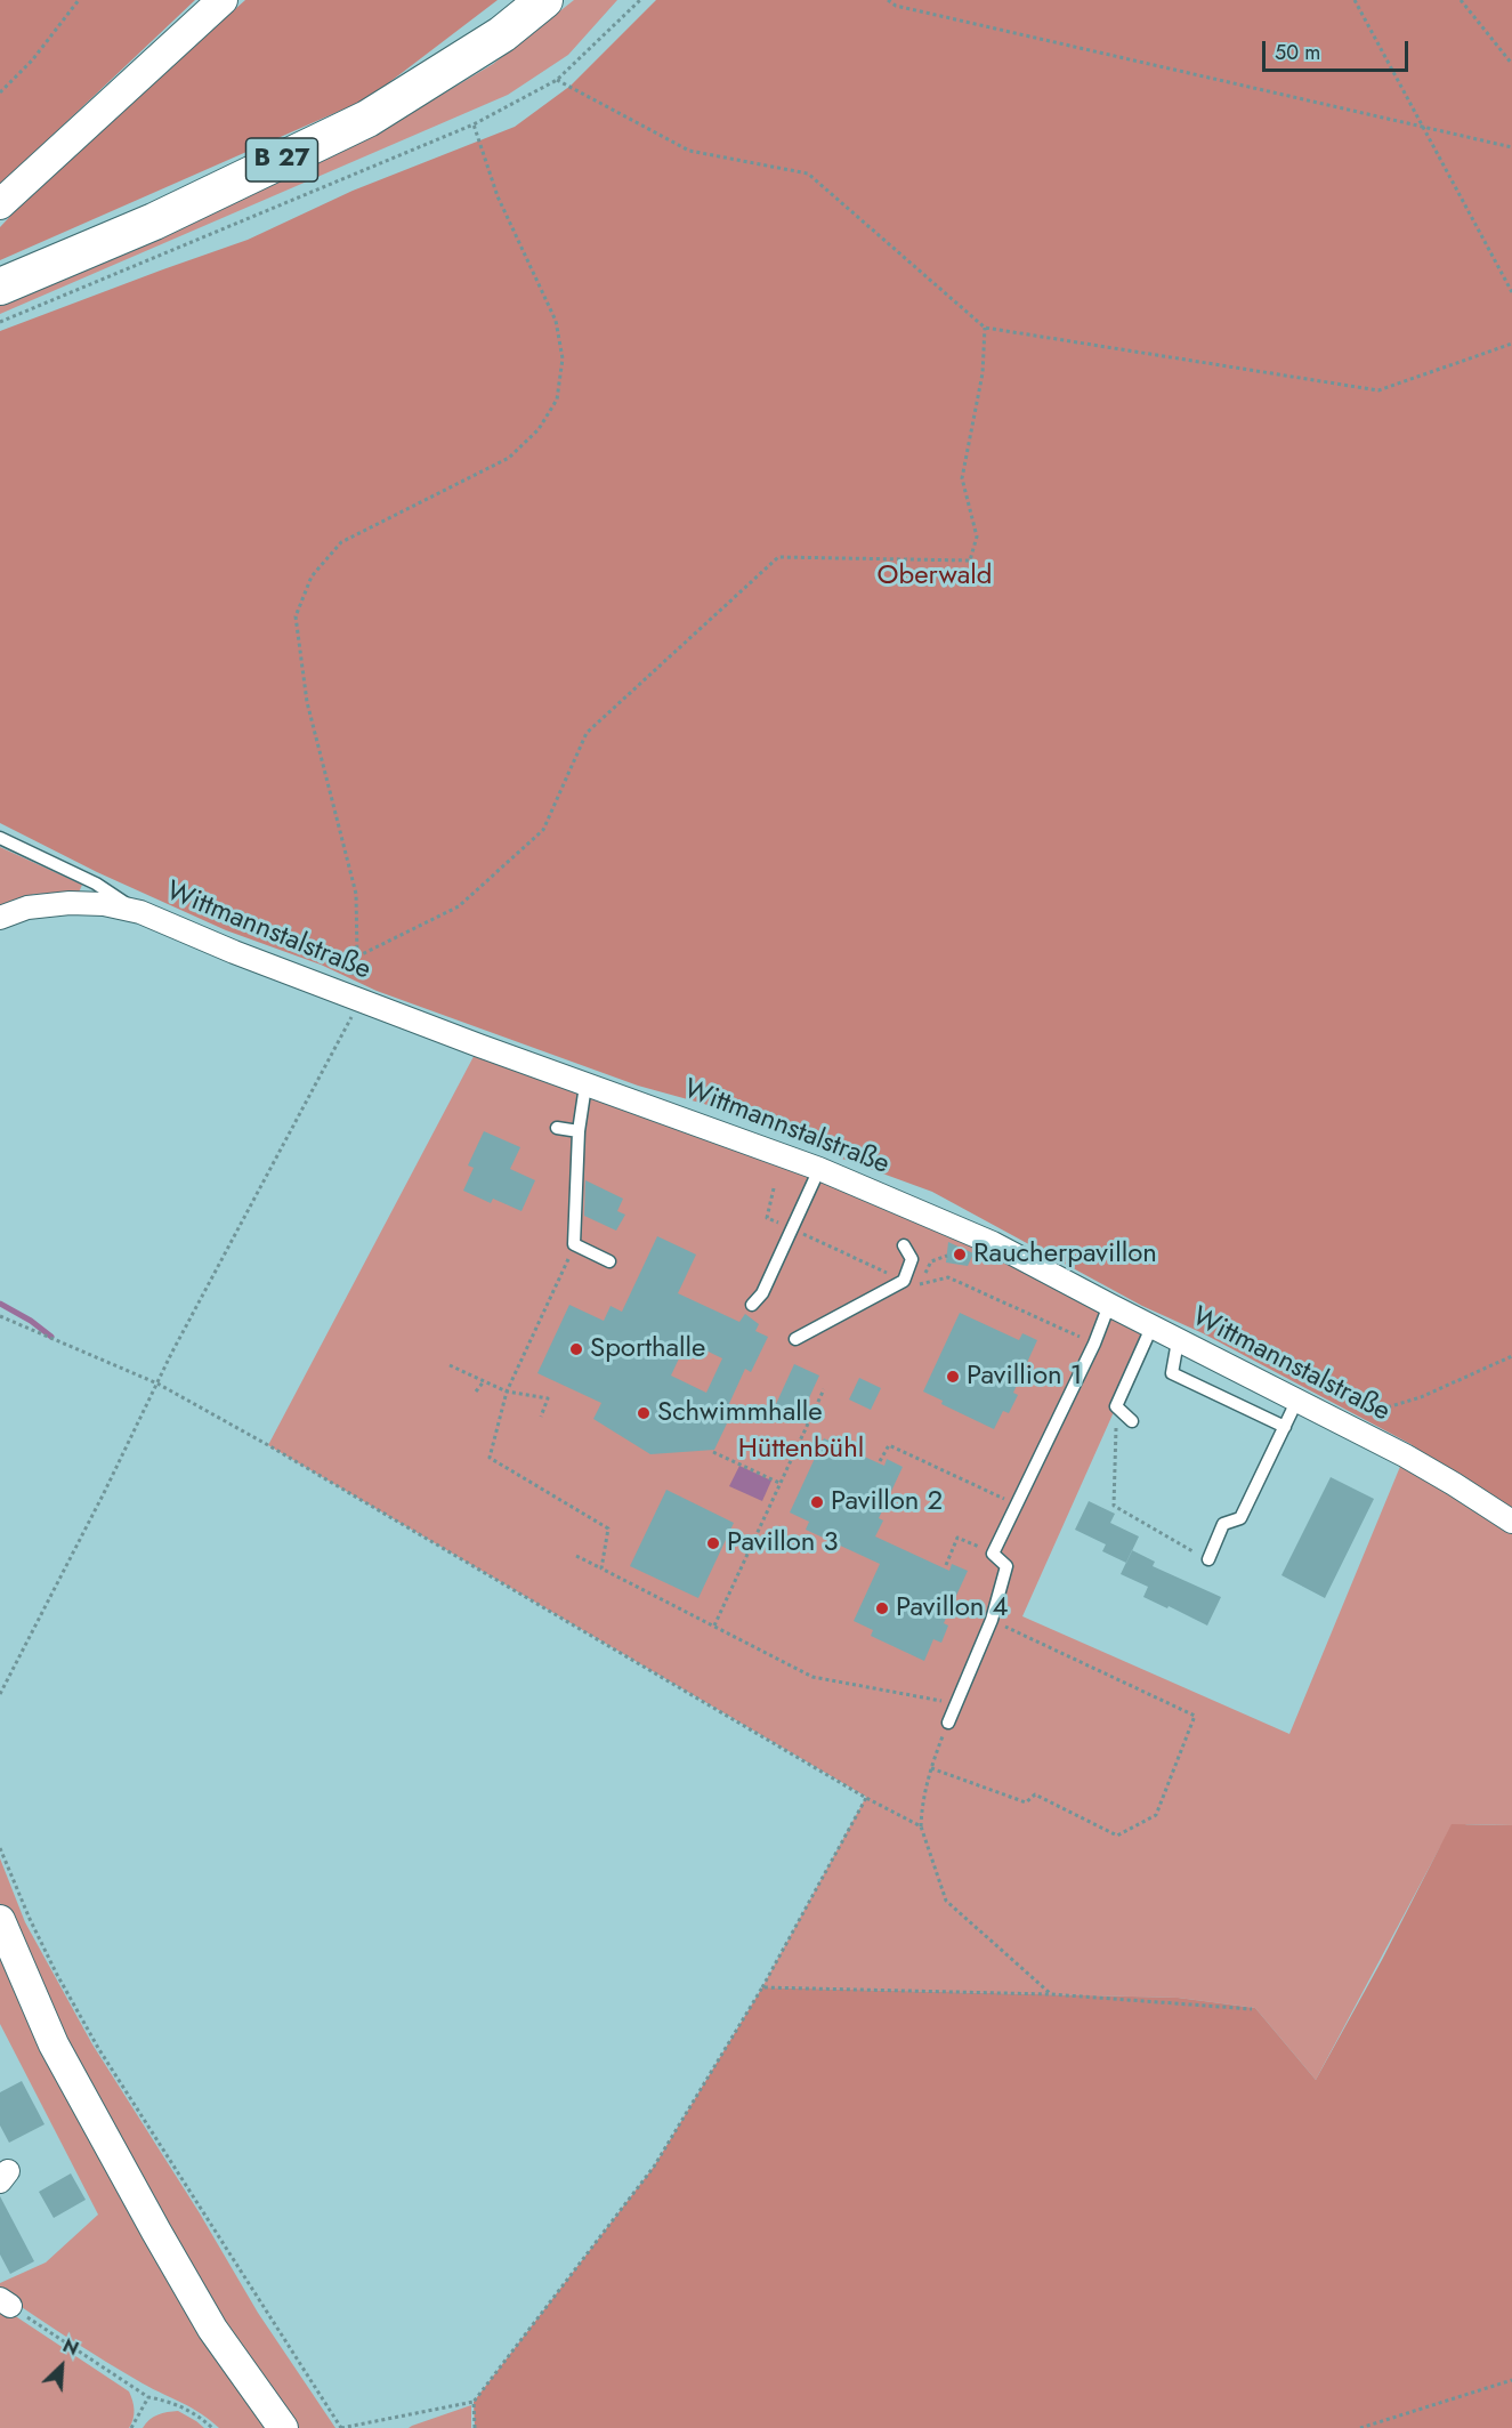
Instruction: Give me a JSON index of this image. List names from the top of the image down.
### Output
{
  "streets": {
    "main road": ["B 27"],
    "street": ["Wittmannstalstraße"]
  },
  "parks": ["Oberwald", "Hüttenbühl"],
  "places": [
    "Raucherpavillon",
    "Sporthalle",
    "Pavillion 1",
    "Schwimmhalle",
    "Pavillon 2",
    "Pavillon 3",
    "Pavillon 4"
  ],
  "scale_bar": "50 m",
  "north": "top right"
}
